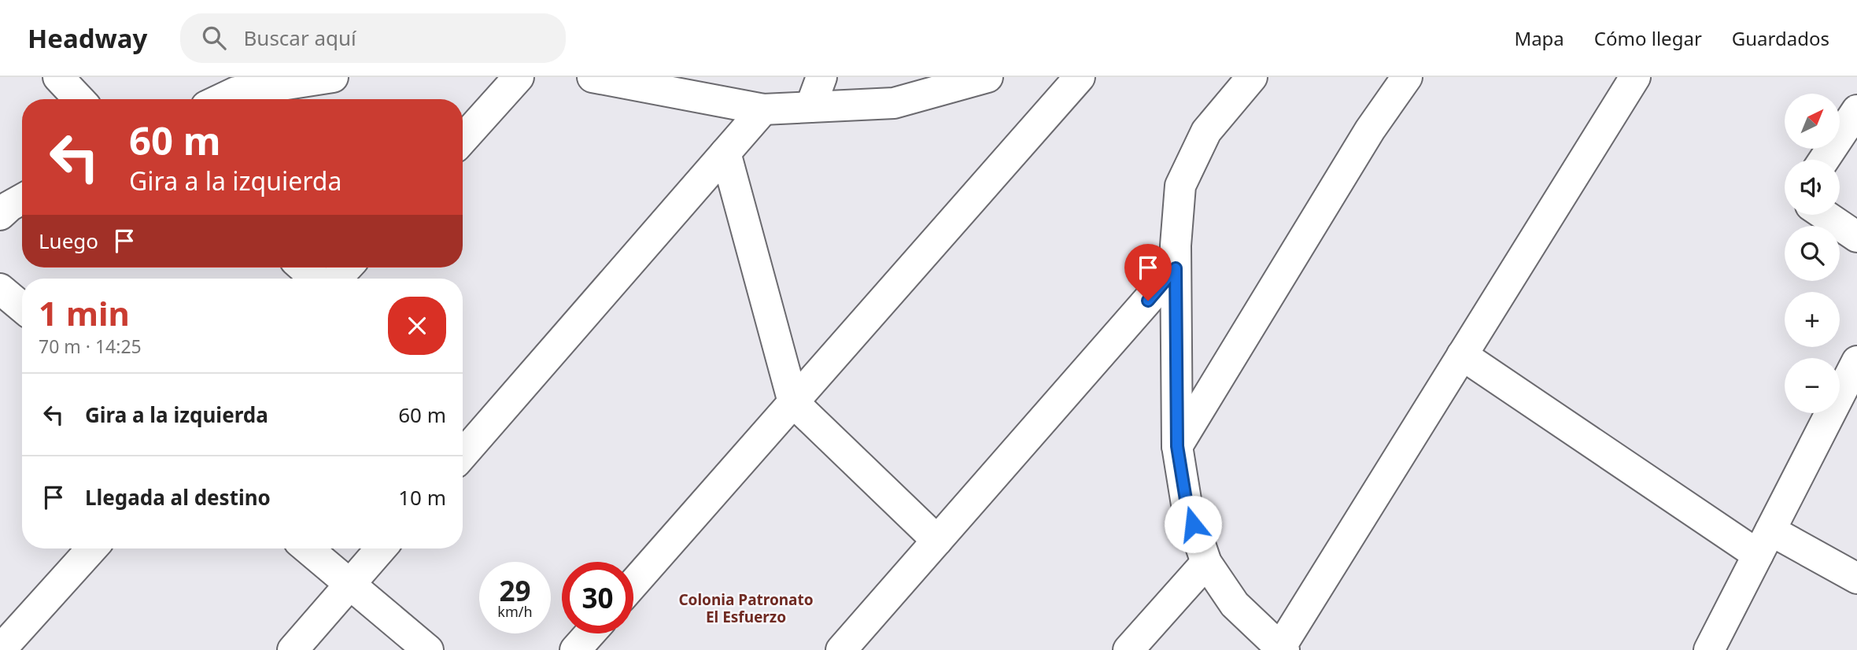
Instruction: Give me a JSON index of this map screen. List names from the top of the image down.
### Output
{
  "districts": ["Colonia Patronato El Esfuerzo"],
  "north": "top right",
  "page": {
    "header": "Headway",
    "search": "Buscar aquí",
    "nav": ["Mapa", "Cómo llegar", "Guardados"],
    "map_buttons": ["+", "−"],
    "turn": ["60 m", "Gira a la izquierda"],
    "then": "Luego",
    "heading": ["1 min", "70 m · 14:25"],
    "list": [
      {
        "name": "Gira a la izquierda",
        "value": "60 m"
      },
      {
        "name": "Llegada al destino",
        "value": "10 m"
      }
    ],
    "speed": "29 km/h",
    "limit": "30"
  }
}
